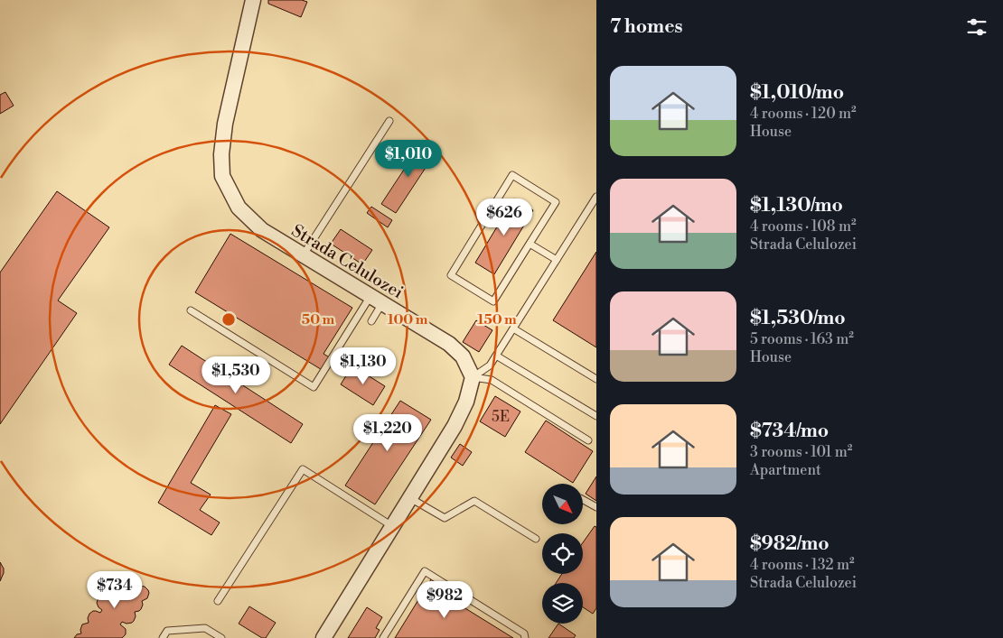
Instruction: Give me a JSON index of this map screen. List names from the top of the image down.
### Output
{
  "streets": {
    "street": ["Strada Celulozei"]
  },
  "house_numbers": ["5E"],
  "north": "bottom right",
  "page": {
    "heading": "7 homes",
    "list": [
      {
        "name": "$1,010/mo",
        "note": "4 rooms · 120 m² · House"
      },
      {
        "name": "$1,130/mo",
        "note": "4 rooms · 108 m² · Strada Celulozei"
      },
      {
        "name": "$1,530/mo",
        "note": "5 rooms · 163 m² · House"
      },
      {
        "name": "$734/mo",
        "note": "3 rooms · 101 m² · Apartment"
      },
      {
        "name": "$982/mo",
        "note": "4 rooms · 132 m² · Strada Celulozei"
      }
    ],
    "price": [
      "$1,010",
      "$626",
      "$1,130",
      "$1,530",
      "$1,220",
      "$734",
      "$982"
    ]
  },
  "rings": ["50 m", "100 m", "150 m"]
}
